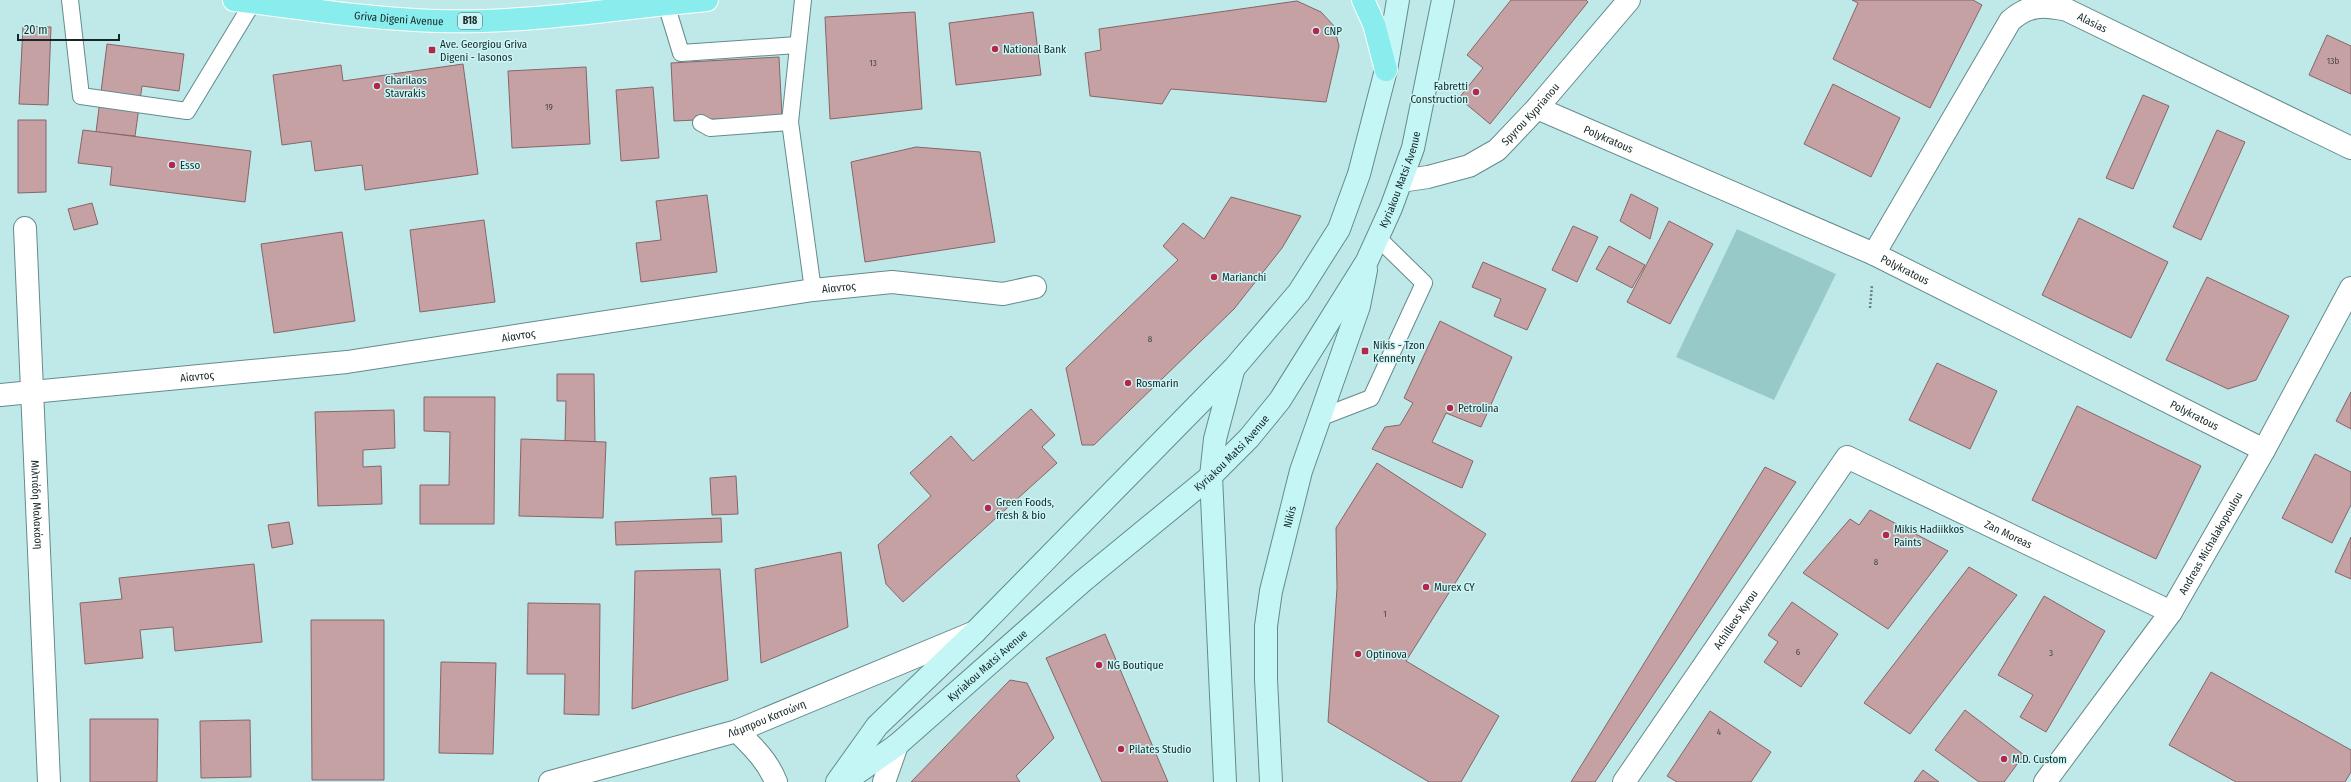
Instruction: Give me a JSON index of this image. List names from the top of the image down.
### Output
{
  "streets": {
    "main road": [
      "Griva Digeni Avenue",
      "B18",
      "Kyriakou Matsi Avenue",
      "Nikis"
    ],
    "street": [
      "Alasias",
      "Spyrou Kyprianou",
      "Polykratous",
      "Αίαντος",
      "Μιλτιάδη Μαλακάση",
      "Zan Moreas",
      "Andreas Michalakopoulou",
      "Achilleos Kyrou",
      "Λάμπρου Κατσώνη"
    ]
  },
  "crossings": [
    ["Alasias", "Polykratous"],
    ["Spyrou Kyprianou", "Polykratous"],
    ["Spyrou Kyprianou", "Kyriakou Matsi Avenue"],
    ["Polykratous", "Andreas Michalakopoulou"],
    ["Kyriakou Matsi Avenue", "Nikis"],
    ["Αίαντος", "Μιλτιάδη Μαλακάση"],
    ["Zan Moreas", "Andreas Michalakopoulou"],
    ["Zan Moreas", "Achilleos Kyrou"]
  ],
  "places": {
    "other": [
      "CNP",
      "National Bank",
      "Charilaos Stavrakis",
      "Fabretti Construction",
      "Esso",
      "Marianchi",
      "Rosmarin",
      "Petrolina",
      "Green Foods, fresh & bio",
      "Mikis Hadiikkos Paints",
      "Murex CY",
      "Optinova",
      "NG Boutique",
      "Pilates Studio",
      "M.D. Custom"
    ],
    "transit": ["Ave. Georgiou Griva Digeni - Iasonos", "Nikis - Tzon Kennenty"]
  },
  "house_numbers": [
    "13b",
    "13",
    "19",
    "8",
    "8",
    "1",
    "6",
    "3",
    "4"
  ],
  "scale_bar": "20 m"
}
